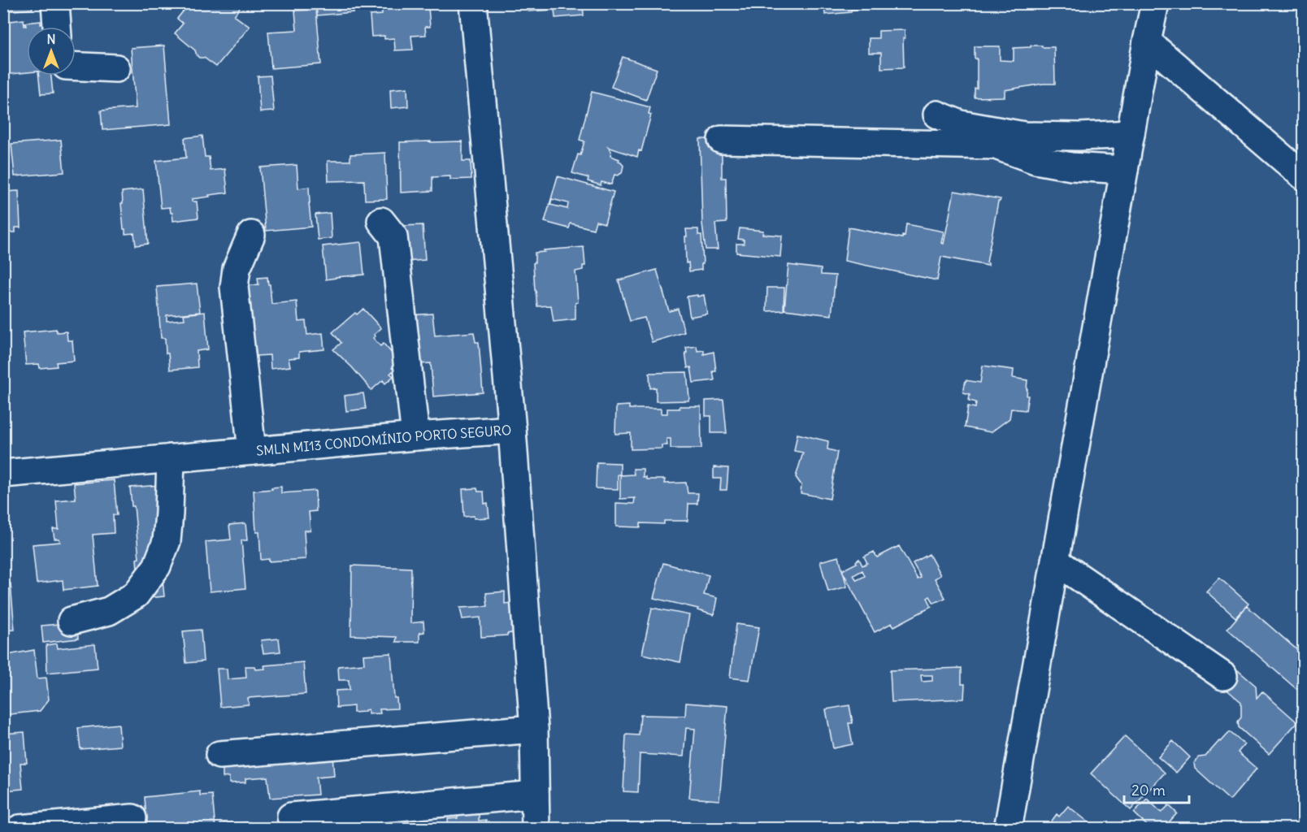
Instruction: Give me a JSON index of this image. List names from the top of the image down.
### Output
{
  "streets": {
    "street": ["SMLN MI13 CONDOMÍNIO PORTO SEGURO"]
  },
  "scale_bar": "20 m",
  "north": "top"
}
